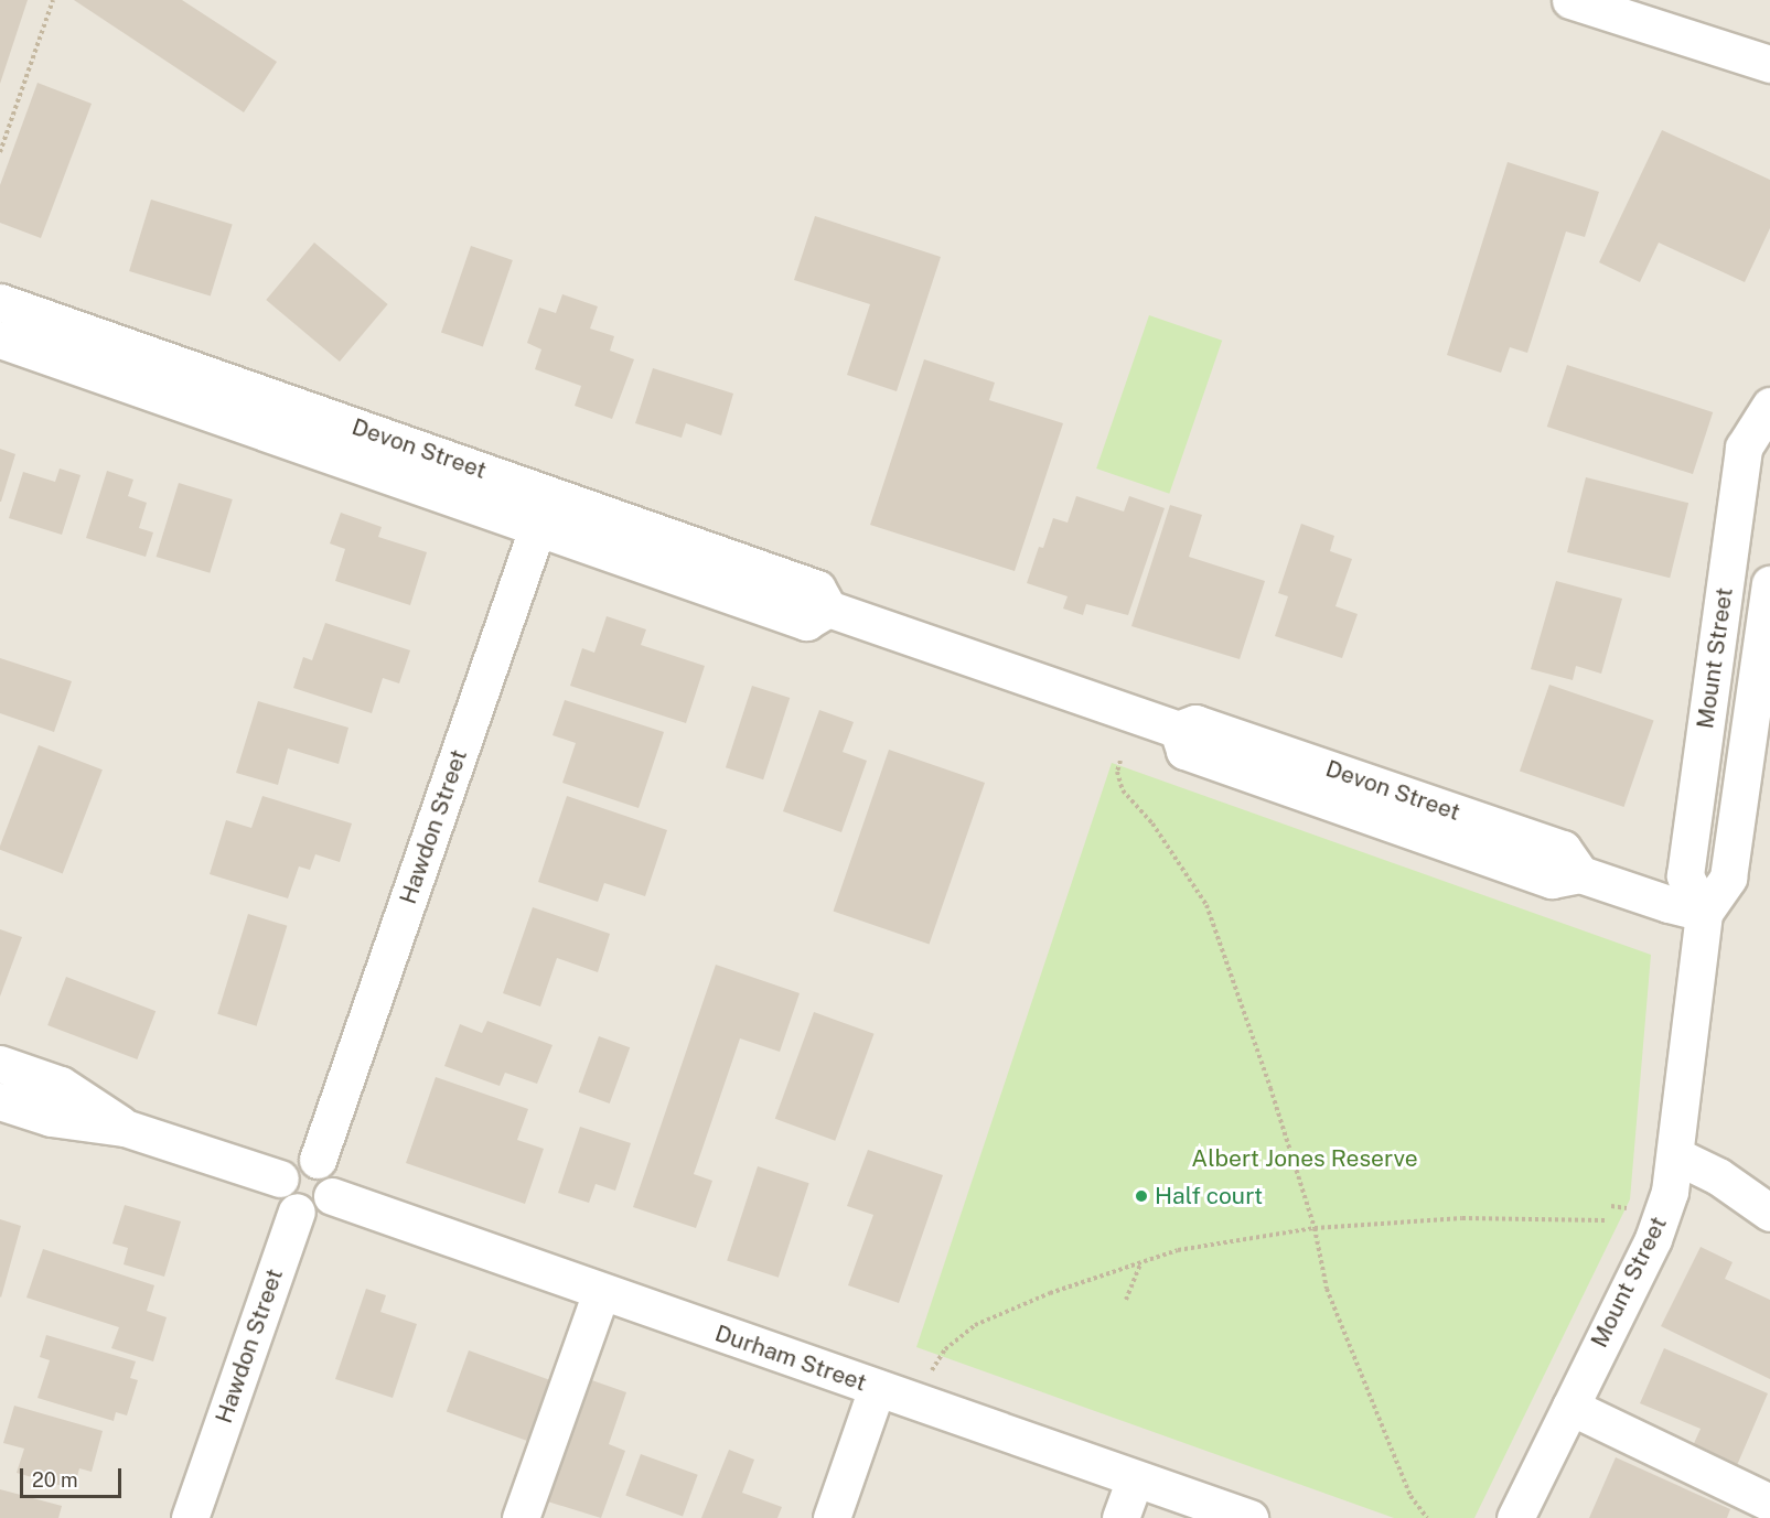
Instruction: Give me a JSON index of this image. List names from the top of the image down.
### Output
{
  "streets": {
    "street": [
      "Devon Street",
      "Mount Street",
      "Hawdon Street",
      "Durham Street"
    ]
  },
  "crossings": [
    ["Devon Street", "Mount Street"],
    ["Devon Street", "Hawdon Street"],
    ["Hawdon Street", "Durham Street"]
  ],
  "parks": ["Albert Jones Reserve"],
  "places": ["Half court"],
  "scale_bar": "20 m"
}
